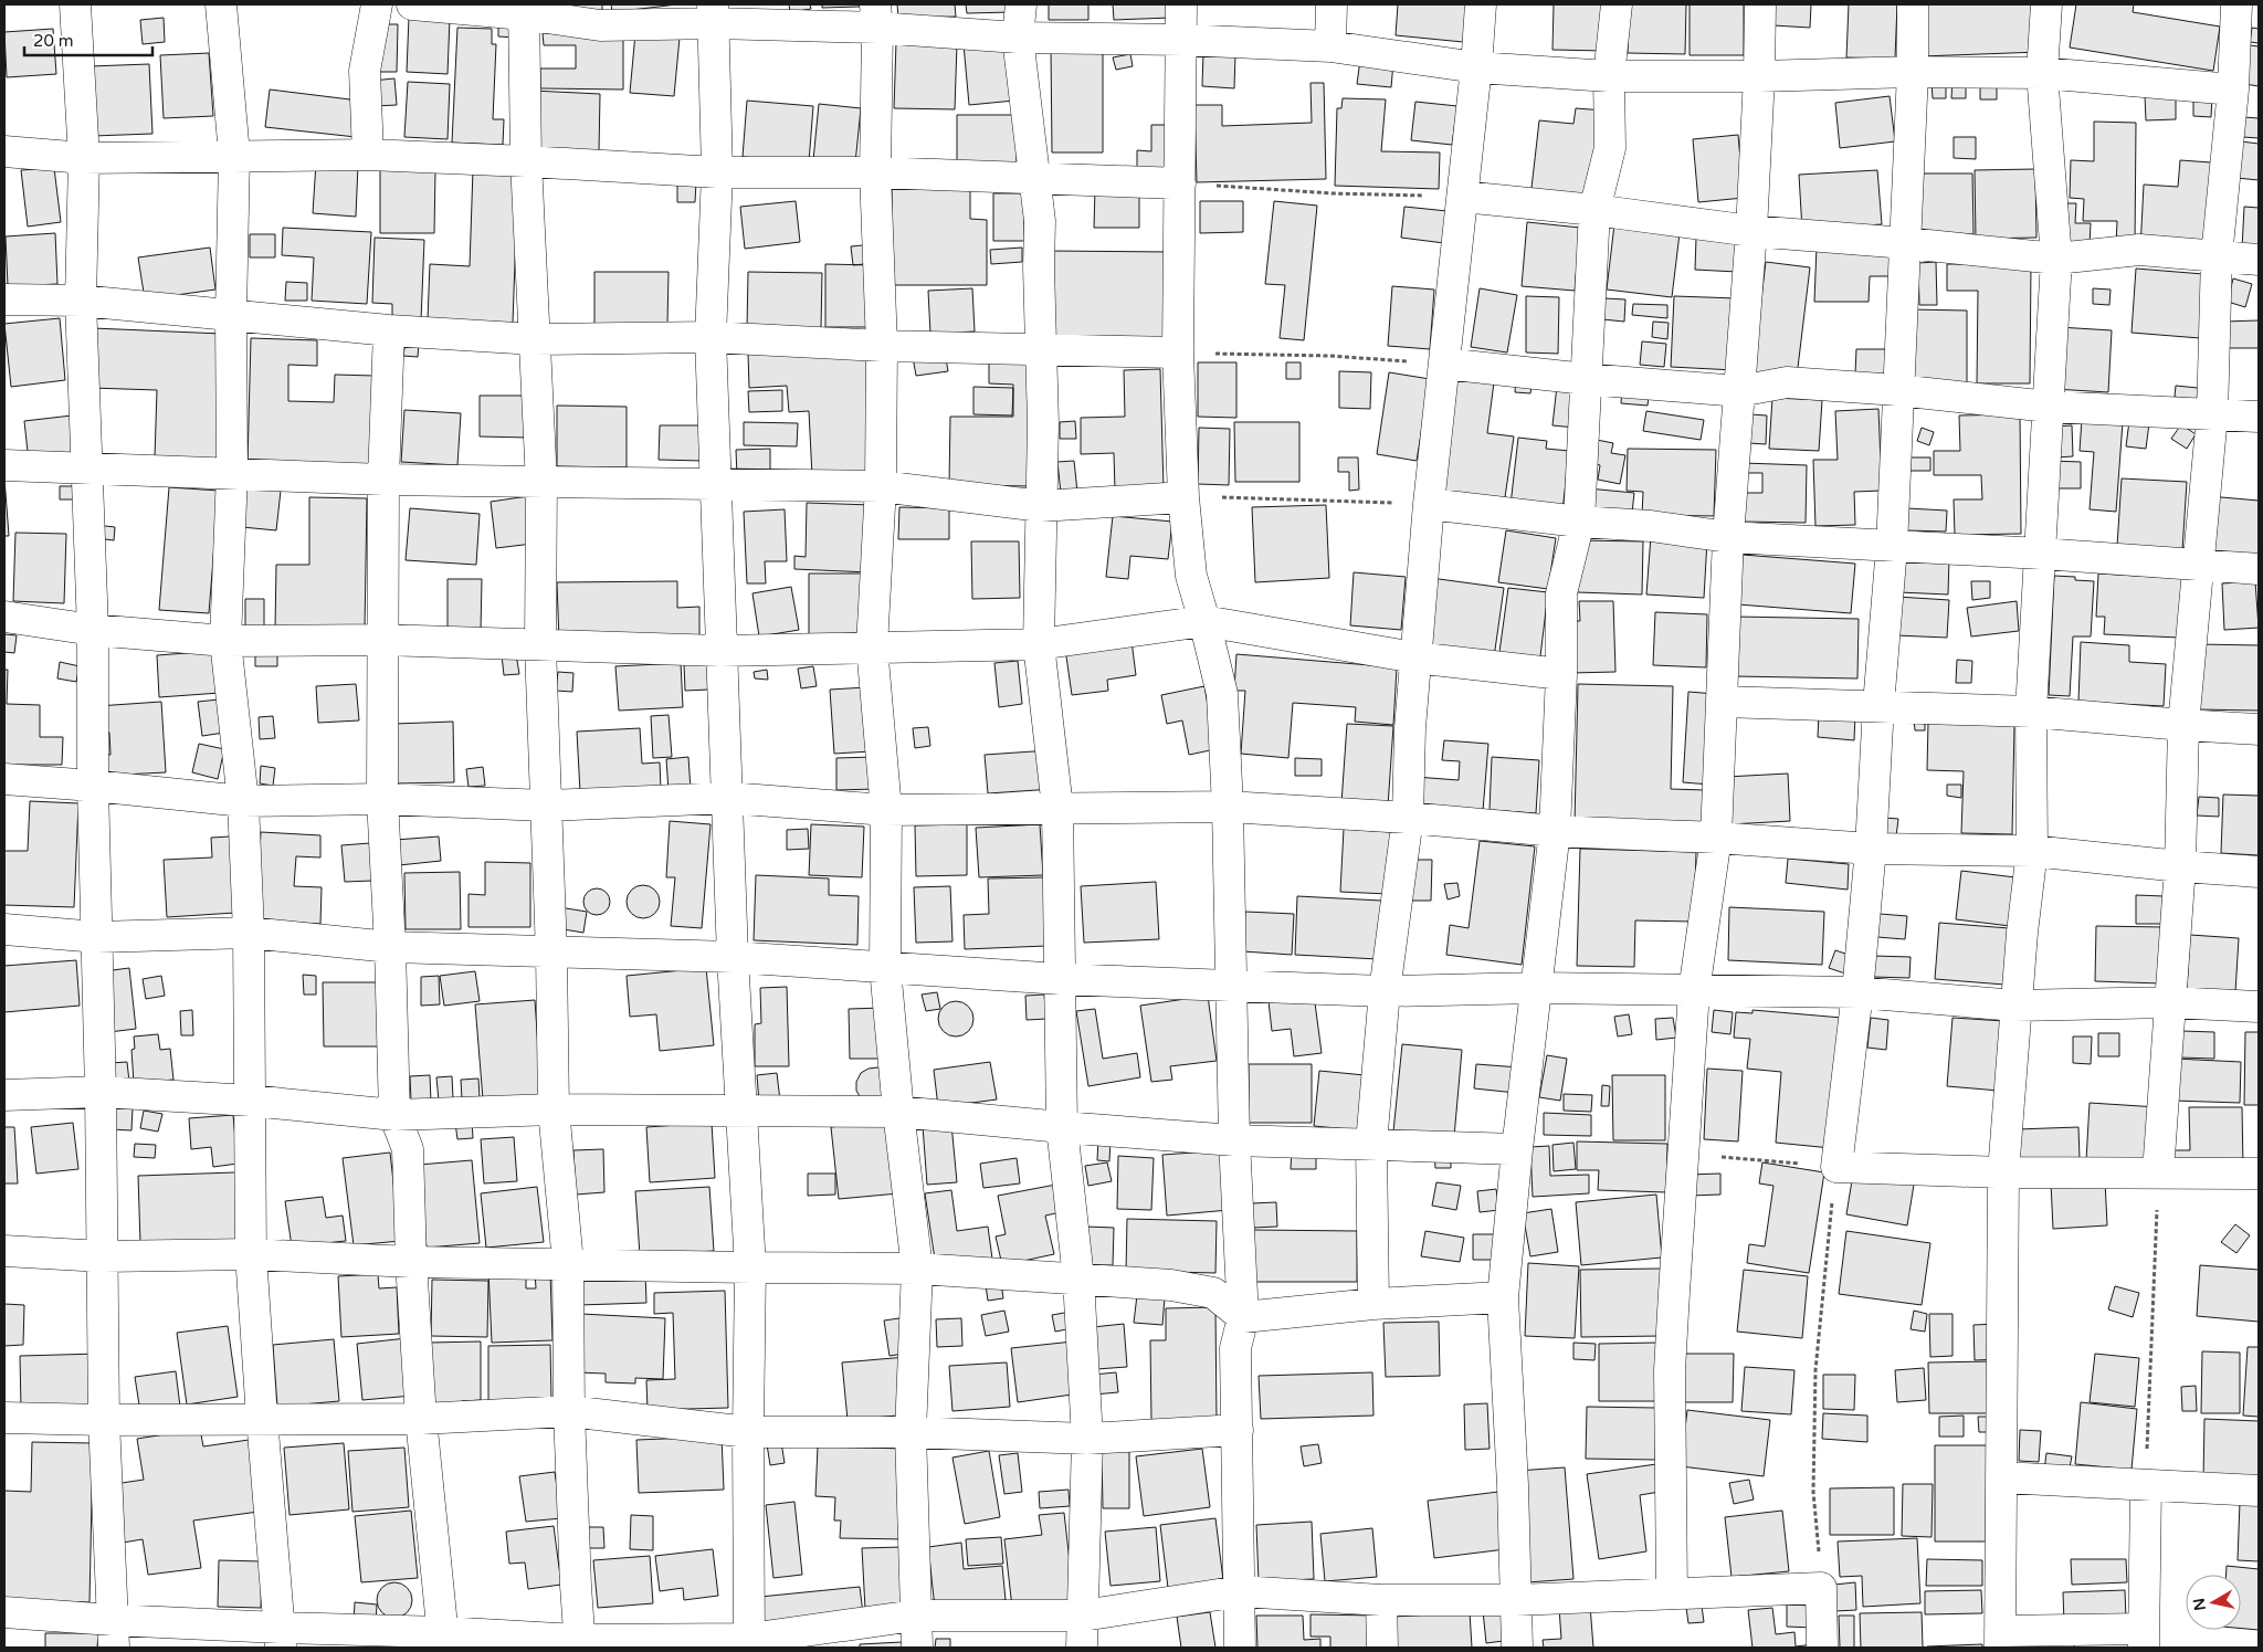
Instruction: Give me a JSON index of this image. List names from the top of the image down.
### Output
{
  "scale_bar": "20 m",
  "north": "left"
}
